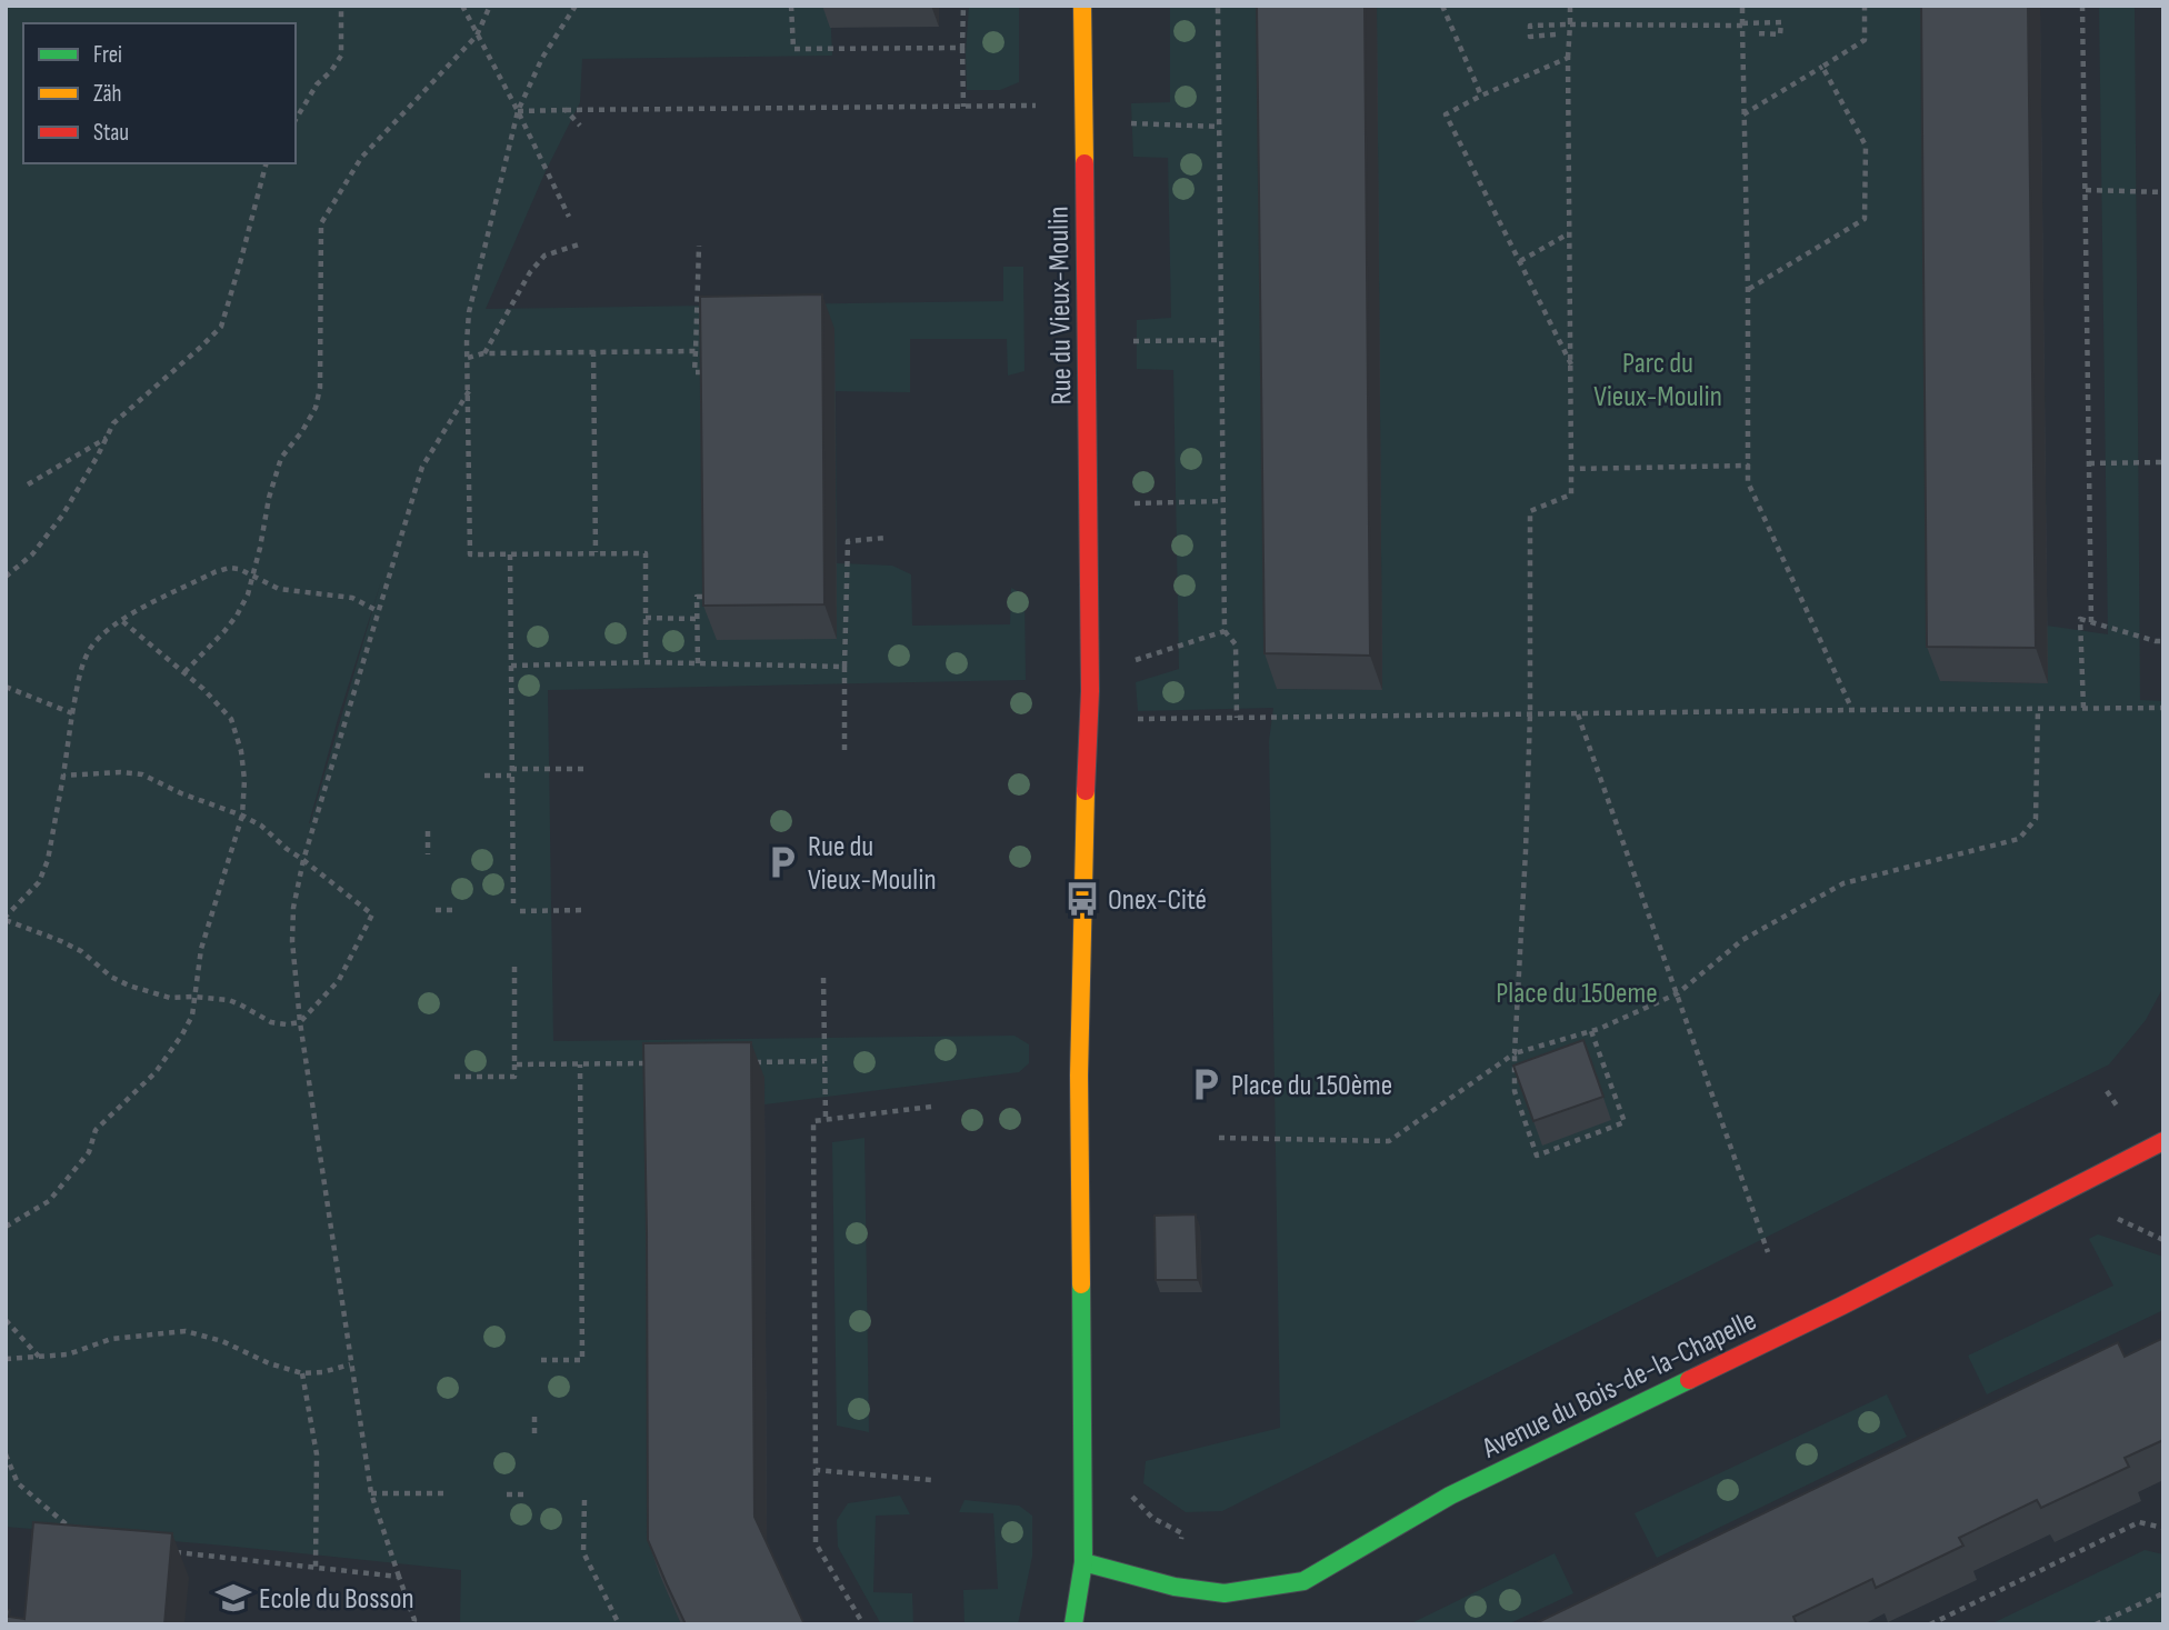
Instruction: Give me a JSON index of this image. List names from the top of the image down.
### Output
{
  "streets": {
    "street": ["Rue du Vieux-Moulin", "Avenue du Bois-de-la-Chapelle"]
  },
  "crossings": [
    ["Rue du Vieux-Moulin", "Avenue du Bois-de-la-Chapelle"]
  ],
  "parks": ["Parc du Vieux-Moulin", "Place du 150eme"],
  "places": {
    "parking": ["Rue du Vieux-Moulin", "Place du 150ème"],
    "bus stop": ["Onex-Cité"],
    "school or university": ["Ecole du Bosson"]
  },
  "legend": ["Frei", "Zäh", "Stau"]
}
